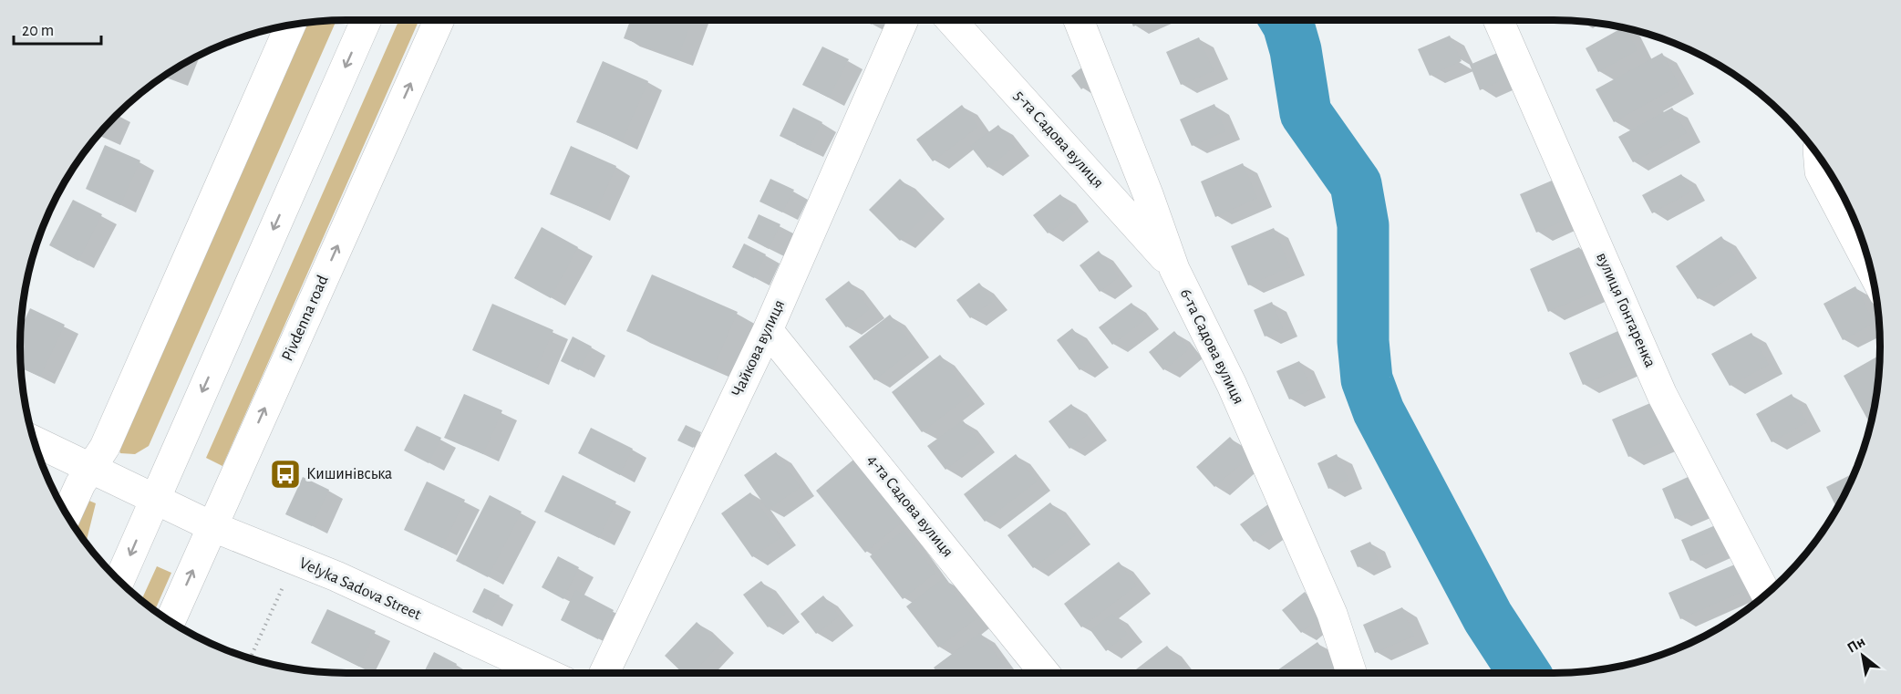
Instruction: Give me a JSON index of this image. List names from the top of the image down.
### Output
{
  "streets": {
    "street": [
      "5-та Садова вулиця",
      "вулиця Гонтаренка",
      "Pivdenna road",
      "6-та Садова вулиця",
      "Чайкова вулиця",
      "4-та Садова вулиця",
      "Velyka Sadova Street"
    ]
  },
  "crossings": [
    ["5-та Садова вулиця", "6-та Садова вулиця"],
    ["Pivdenna road", "Velyka Sadova Street"],
    ["Чайкова вулиця", "4-та Садова вулиця"]
  ],
  "places": {
    "bus stop": ["Кишинівська"]
  },
  "scale_bar": "20 m",
  "north": "top left"
}
